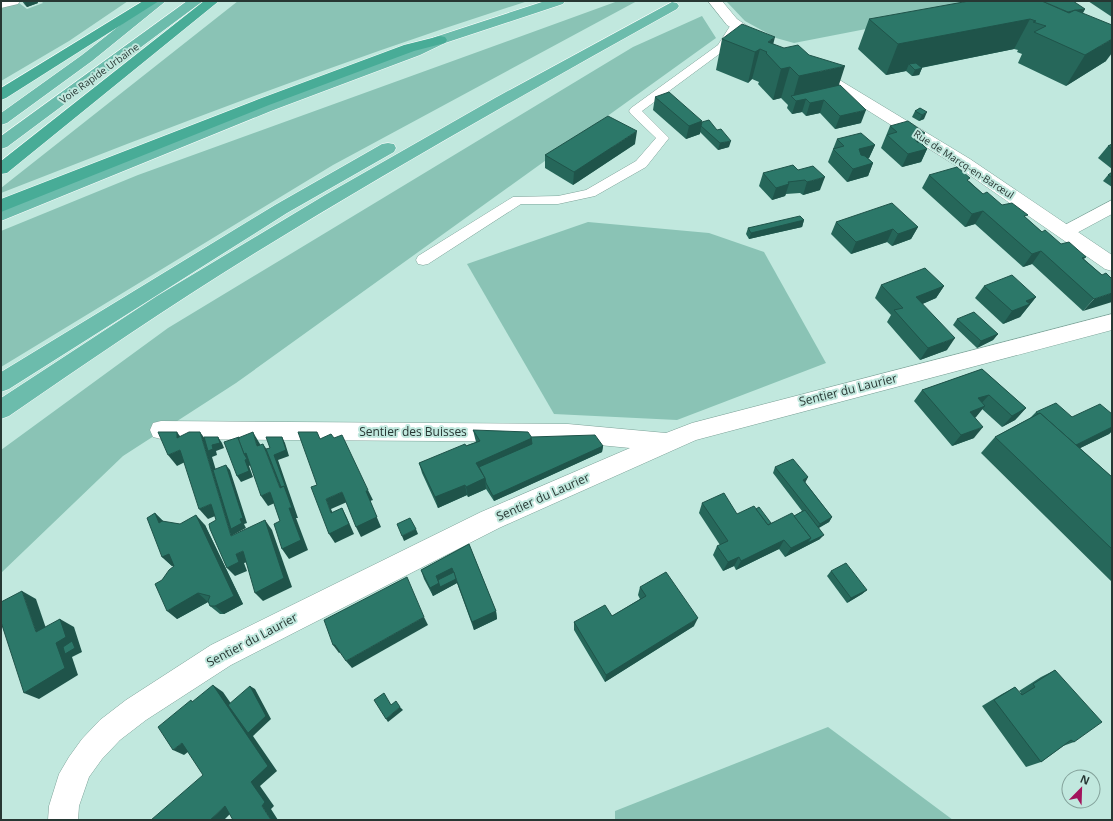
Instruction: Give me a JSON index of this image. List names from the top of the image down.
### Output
{
  "streets": {
    "highway": ["Voie Rapide Urbaine"],
    "street": ["Rue de Marcq-en-Barœul", "Sentier du Laurier", "Sentier des Buisses"]
  },
  "crossings": [
    ["Sentier du Laurier", "Sentier des Buisses"]
  ],
  "north": "top right"
}
